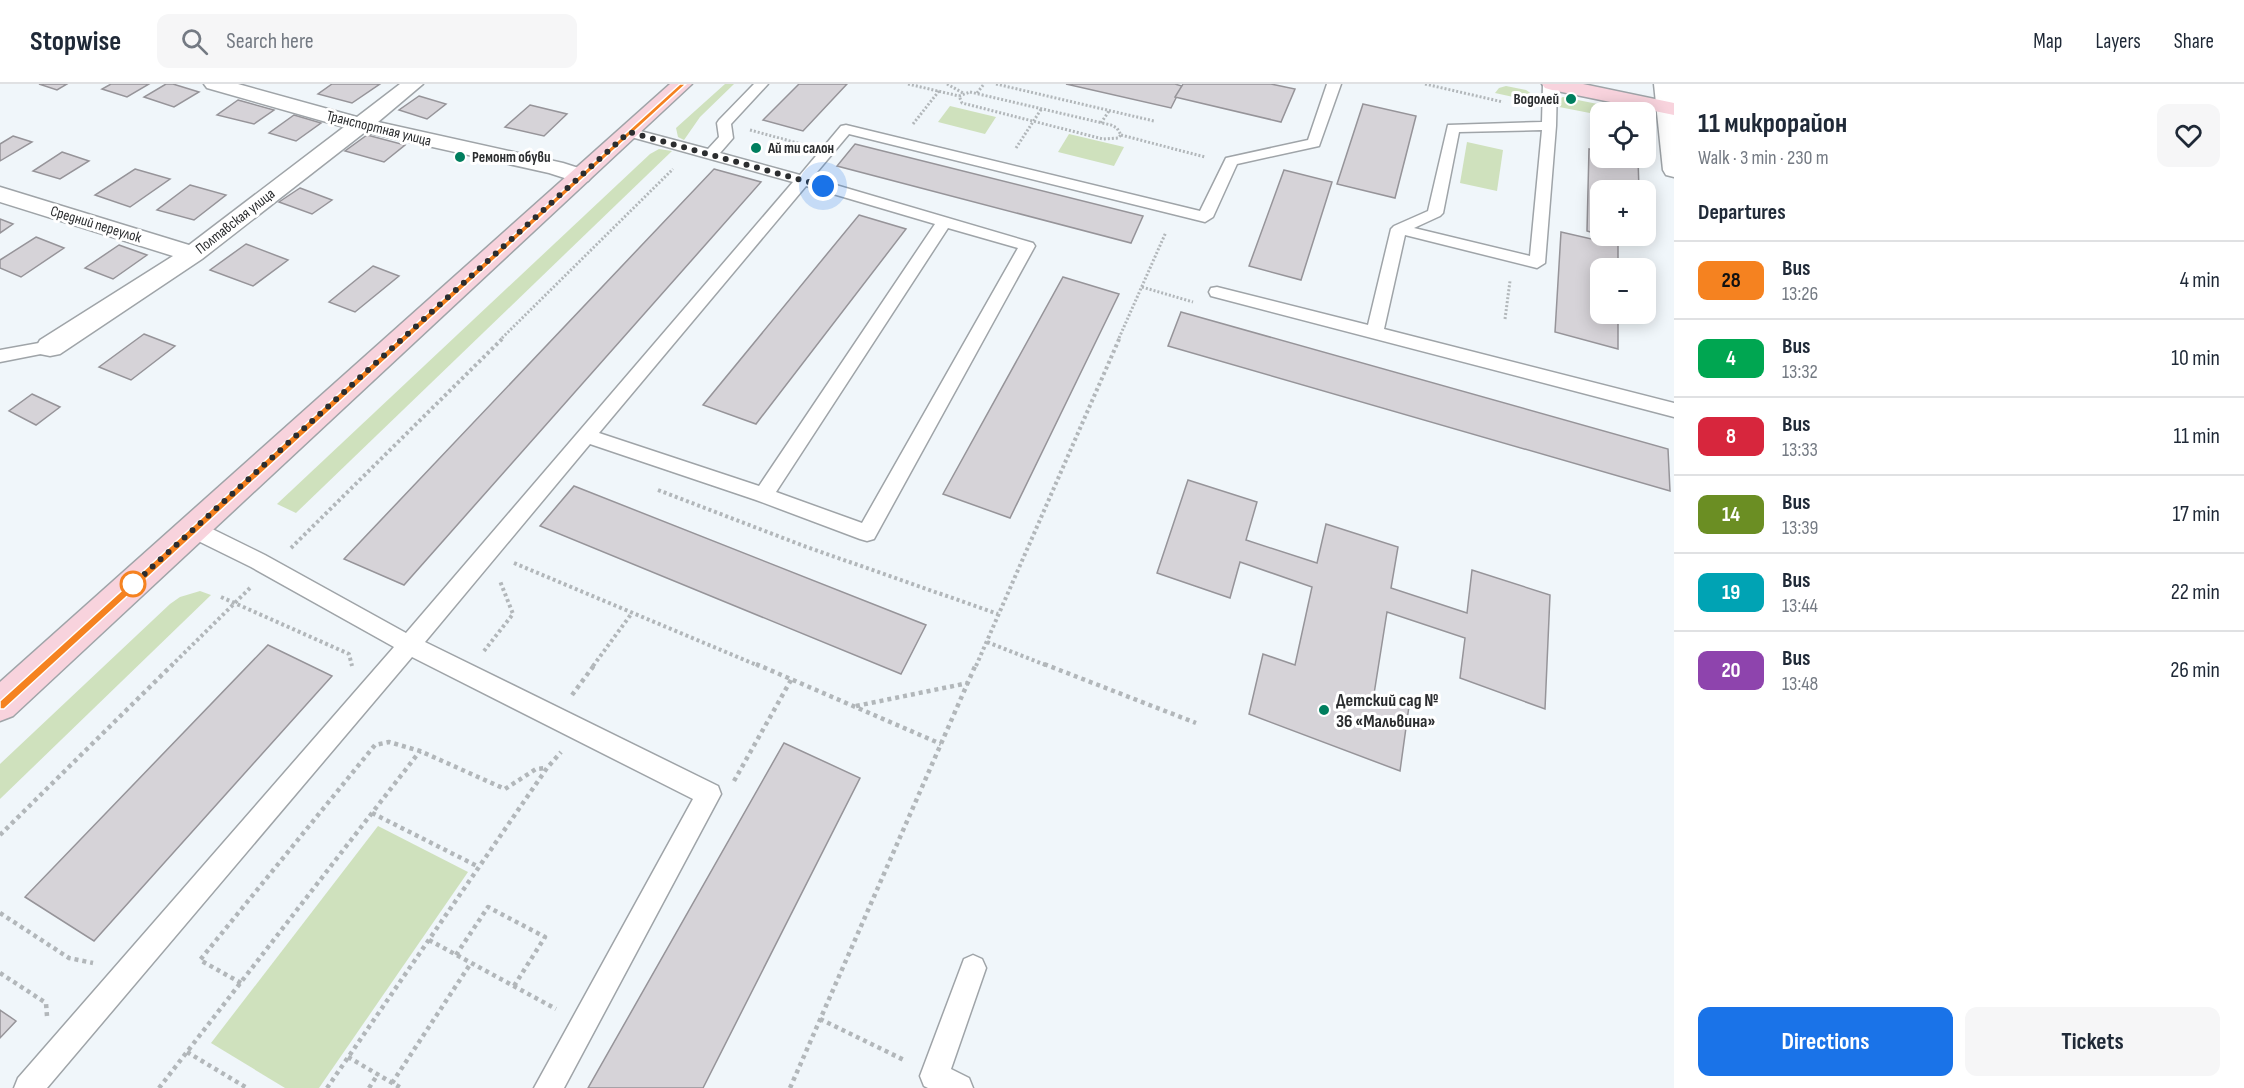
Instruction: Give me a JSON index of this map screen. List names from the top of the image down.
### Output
{
  "streets": {
    "street": ["Транспортная улица", "Полтавская улица", "Средний переулок"]
  },
  "crossings": [
    ["Транспортная улица", "Полтавская улица"],
    ["Полтавская улица", "Средний переулок"]
  ],
  "places": [
    "Водолей",
    "Ай ти салон",
    "Ремонт обуви",
    "Детский сад № 36 «Мальвина»"
  ],
  "lines": ["bus line 28"],
  "page": {
    "header": "Stopwise",
    "search": "Search here",
    "nav": ["Map", "Layers", "Share"],
    "heading": [
      ["11 микрорайон", "Walk · 3 min · 230 m"],
      "Departures"
    ],
    "map_buttons": ["+", "−"],
    "list": [
      {
        "mark": "28",
        "name": "Bus",
        "note": "13:26",
        "value": "4 min"
      },
      {
        "mark": "4",
        "name": "Bus",
        "note": "13:32",
        "value": "10 min"
      },
      {
        "mark": "8",
        "name": "Bus",
        "note": "13:33",
        "value": "11 min"
      },
      {
        "mark": "14",
        "name": "Bus",
        "note": "13:39",
        "value": "17 min"
      },
      {
        "mark": "19",
        "name": "Bus",
        "note": "13:44",
        "value": "22 min"
      },
      {
        "mark": "20",
        "name": "Bus",
        "note": "13:48",
        "value": "26 min"
      }
    ],
    "buttons": ["Directions", "Tickets"]
  }
}
